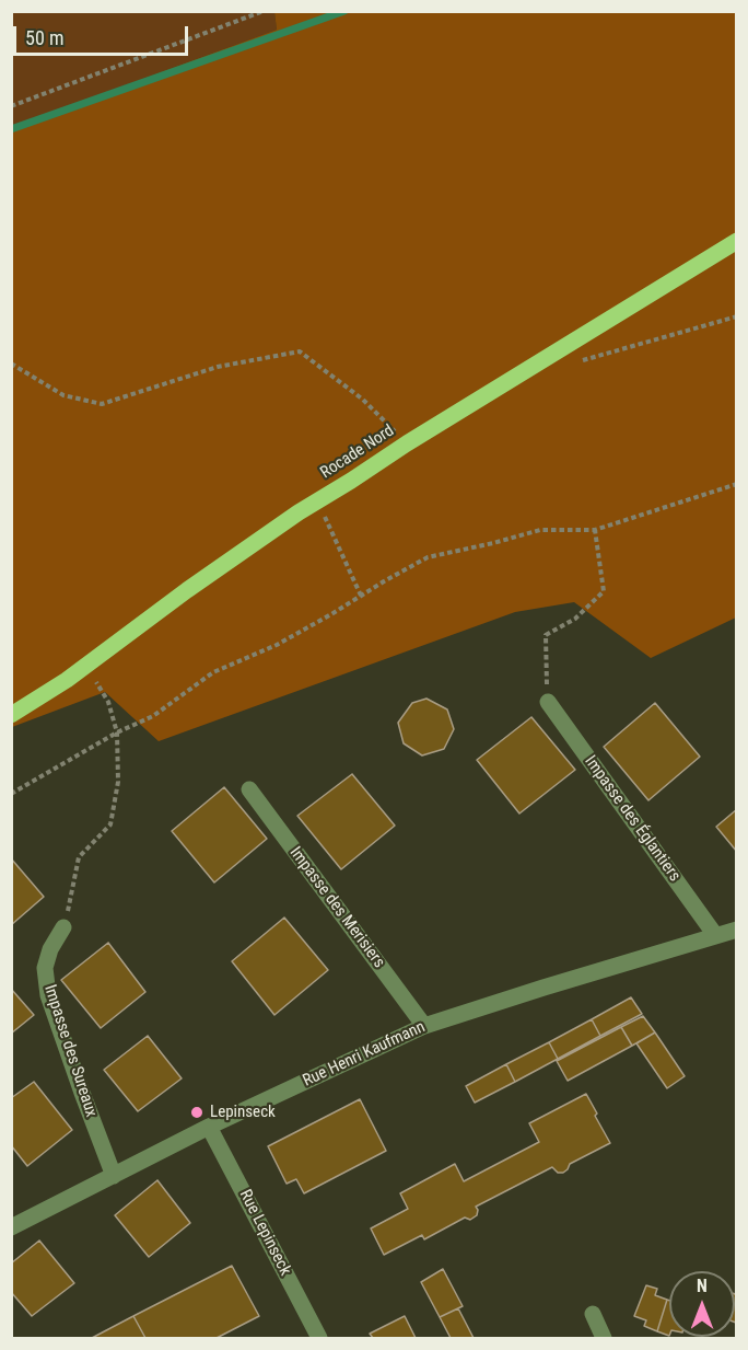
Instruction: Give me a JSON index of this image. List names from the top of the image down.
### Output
{
  "streets": {
    "main road": ["Rocade Nord"],
    "street": [
      "Impasse des Églantiers",
      "Impasse des Merisiers",
      "Impasse des Sureaux",
      "Rue Henri Kaufmann",
      "Rue Lepinseck"
    ]
  },
  "crossings": [
    ["Impasse des Églantiers", "Rue Henri Kaufmann"],
    ["Impasse des Merisiers", "Rue Henri Kaufmann"],
    ["Impasse des Sureaux", "Rue Henri Kaufmann"],
    ["Rue Henri Kaufmann", "Rue Lepinseck"]
  ],
  "places": ["Lepinseck"],
  "scale_bar": "50 m",
  "north": "top"
}
